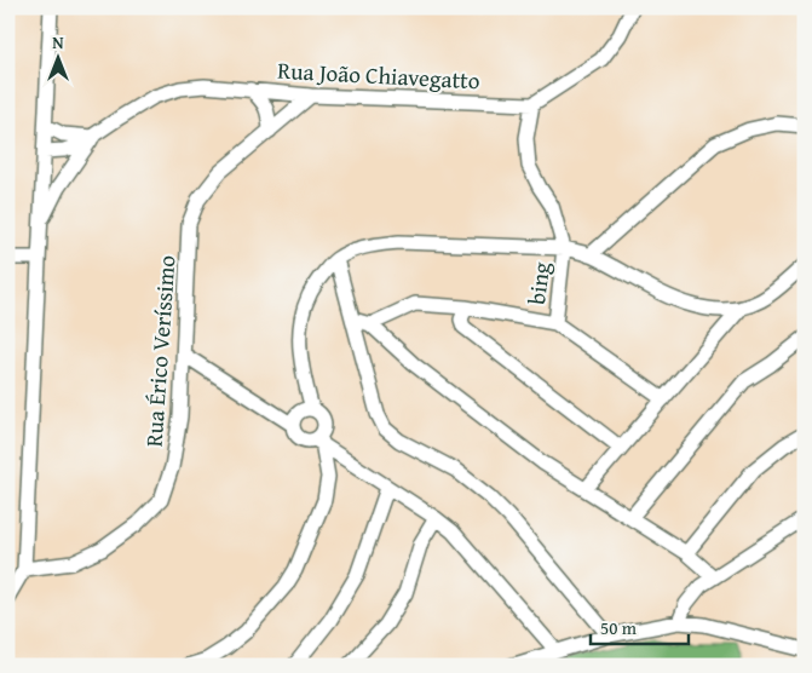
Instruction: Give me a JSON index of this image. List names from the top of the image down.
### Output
{
  "streets": {
    "street": ["Rua João Chiavegatto", "bing", "Rua Érico Veríssimo"]
  },
  "crossings": [
    ["Rua João Chiavegatto", "Rua Érico Veríssimo"]
  ],
  "scale_bar": "50 m",
  "north": "top"
}
